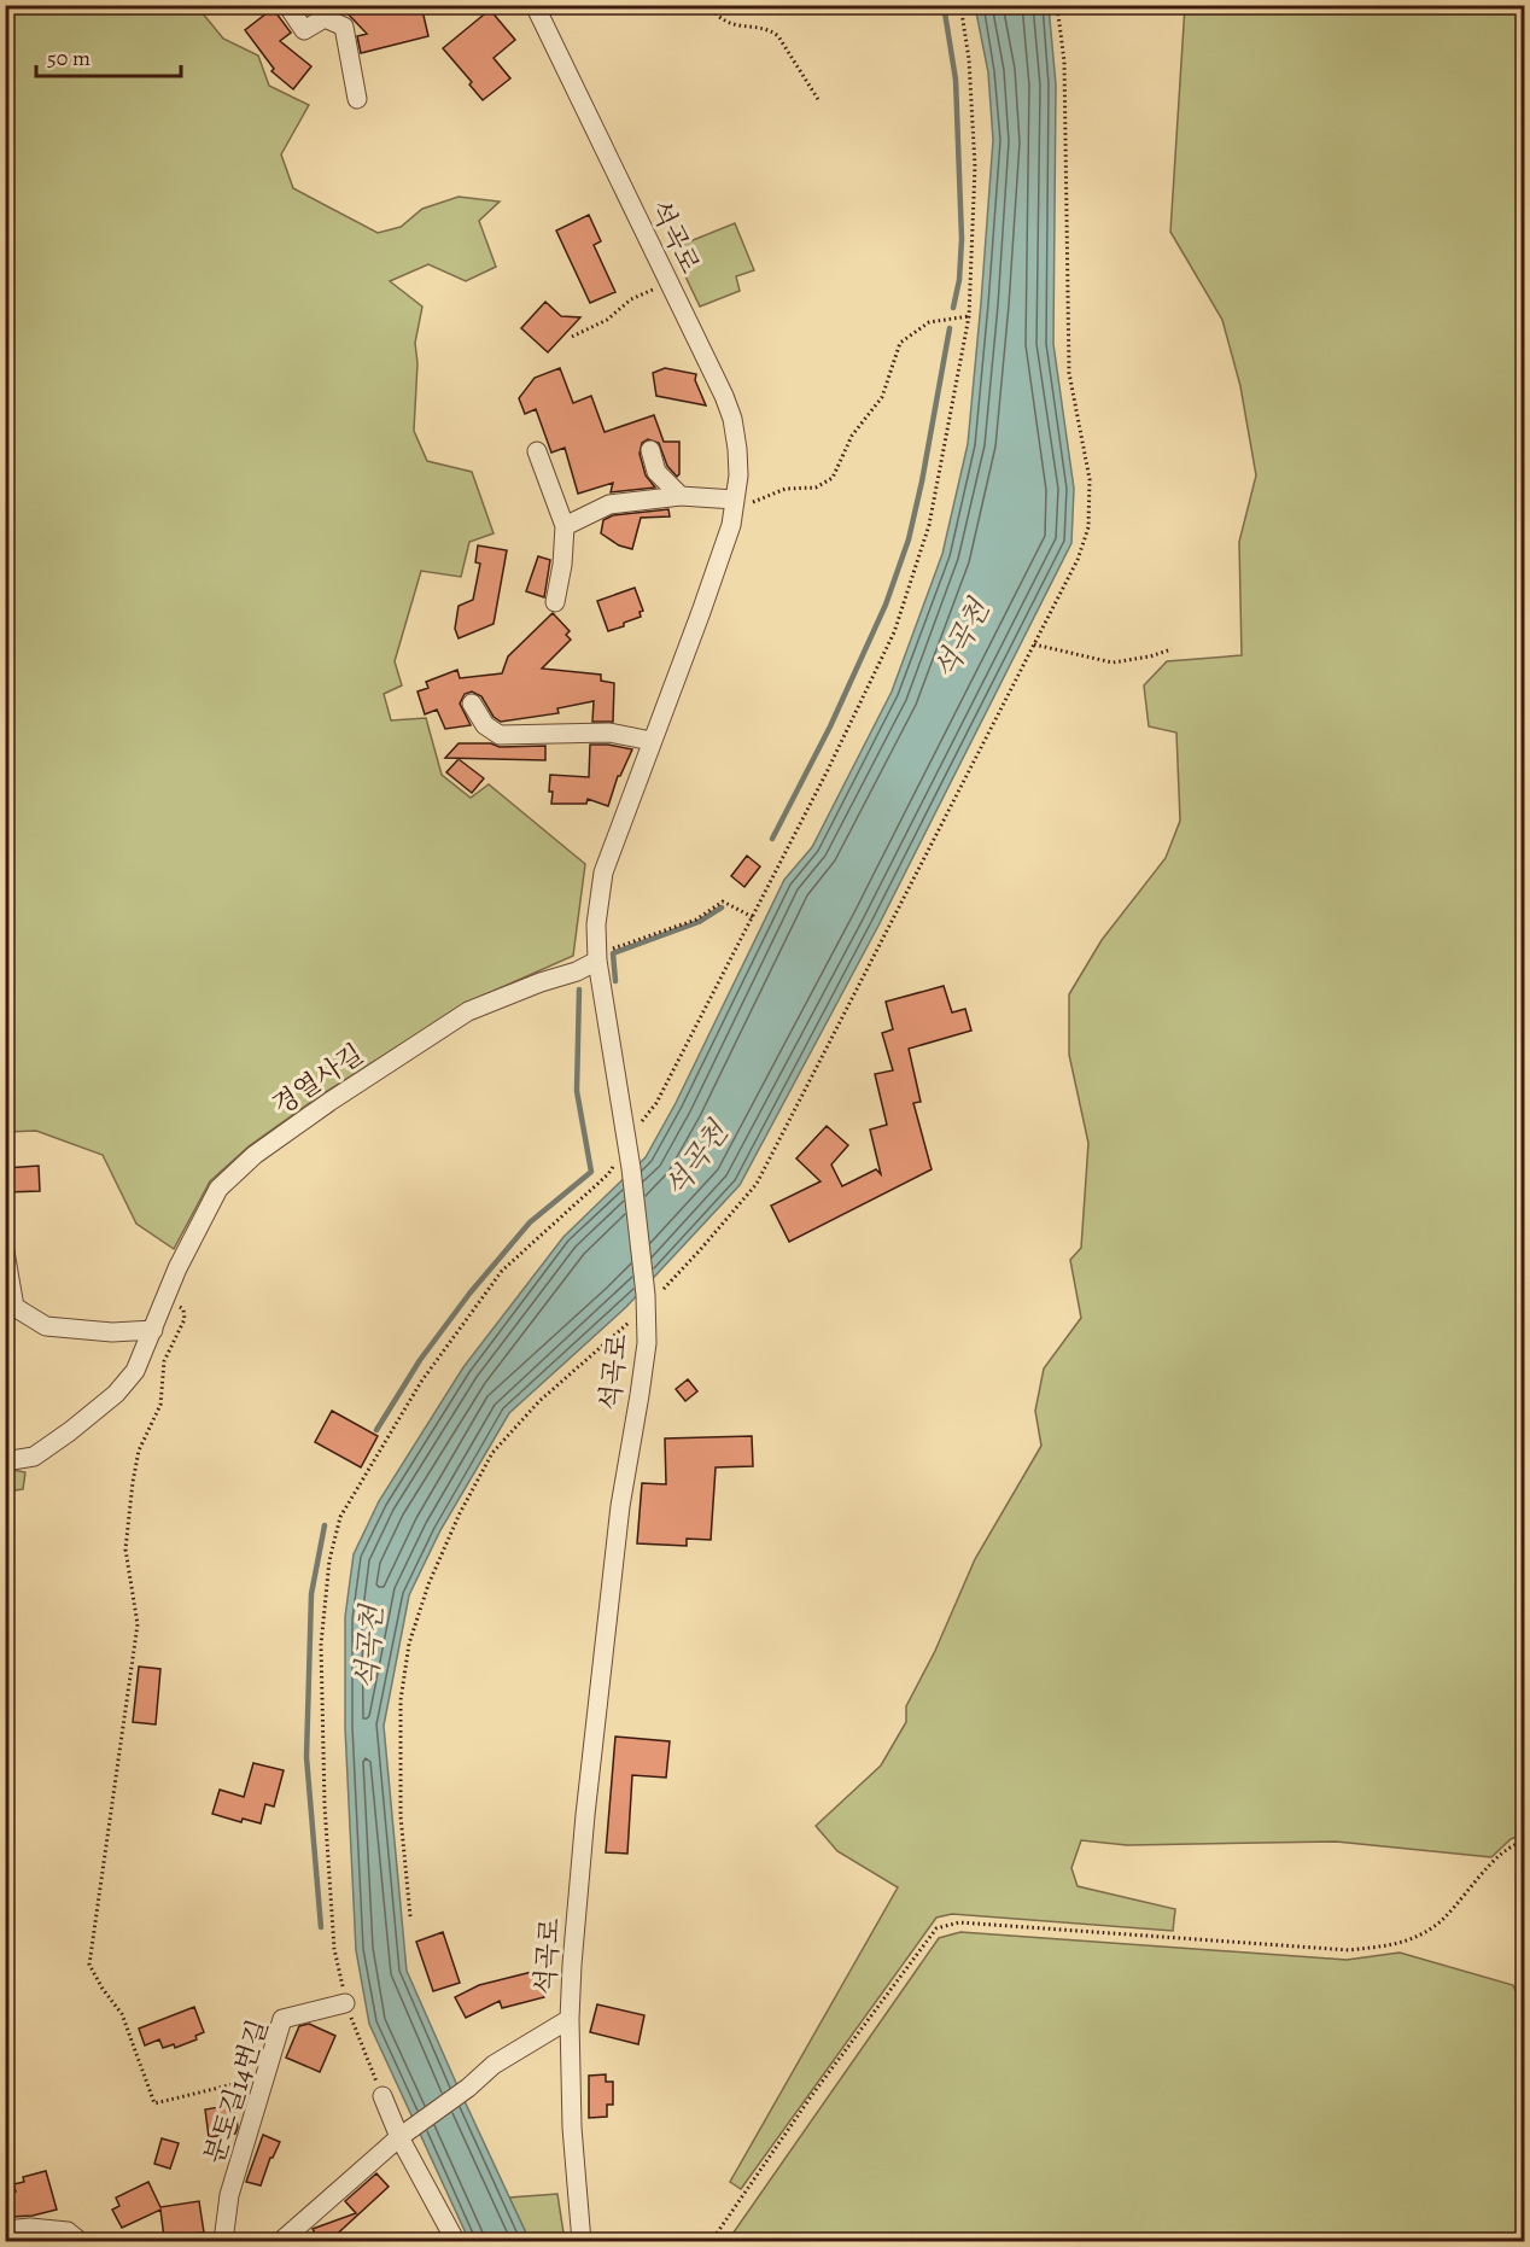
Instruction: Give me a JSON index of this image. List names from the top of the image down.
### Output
{
  "streets": {
    "street": ["석곡로", "경열사길", "분토길14번길"]
  },
  "crossings": [
    ["석곡로", "경열사길"]
  ],
  "water": ["석곡천"],
  "scale_bar": "50 m"
}
